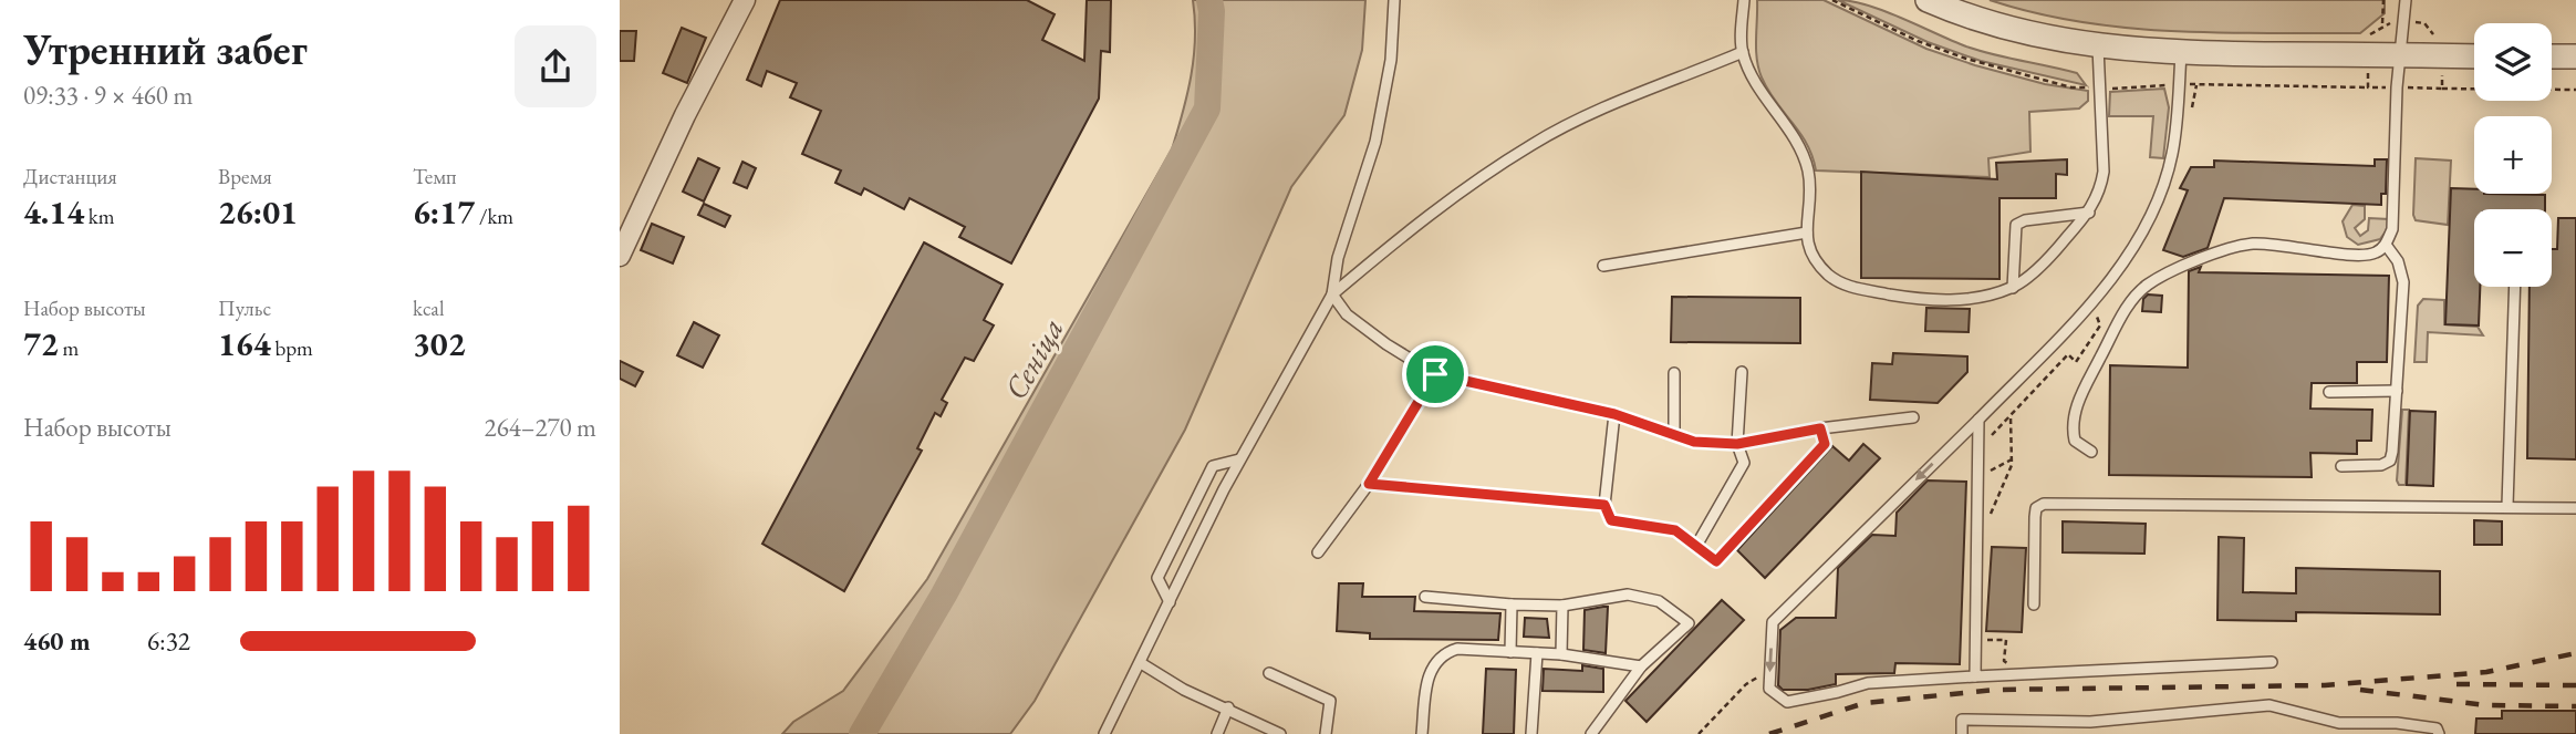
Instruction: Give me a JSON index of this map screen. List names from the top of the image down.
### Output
{
  "water": ["Сеніца"],
  "page": {
    "heading": ["Утренний забег", "09:33 · 9 × 460 m"],
    "map_buttons": ["+", "−"],
    "stats": [
      ["Дистанция", "4.14 km"],
      ["Время", "26:01"],
      ["Темп", "6:17 /km"],
      ["Набор высоты", "72 m"],
      ["Пульс", "164 bpm"],
      ["kcal", "302"]
    ],
    "chart": ["Набор высоты", "264–270 m"],
    "list": [
      {
        "name": "460 m",
        "note": "6:32"
      }
    ]
  }
}
